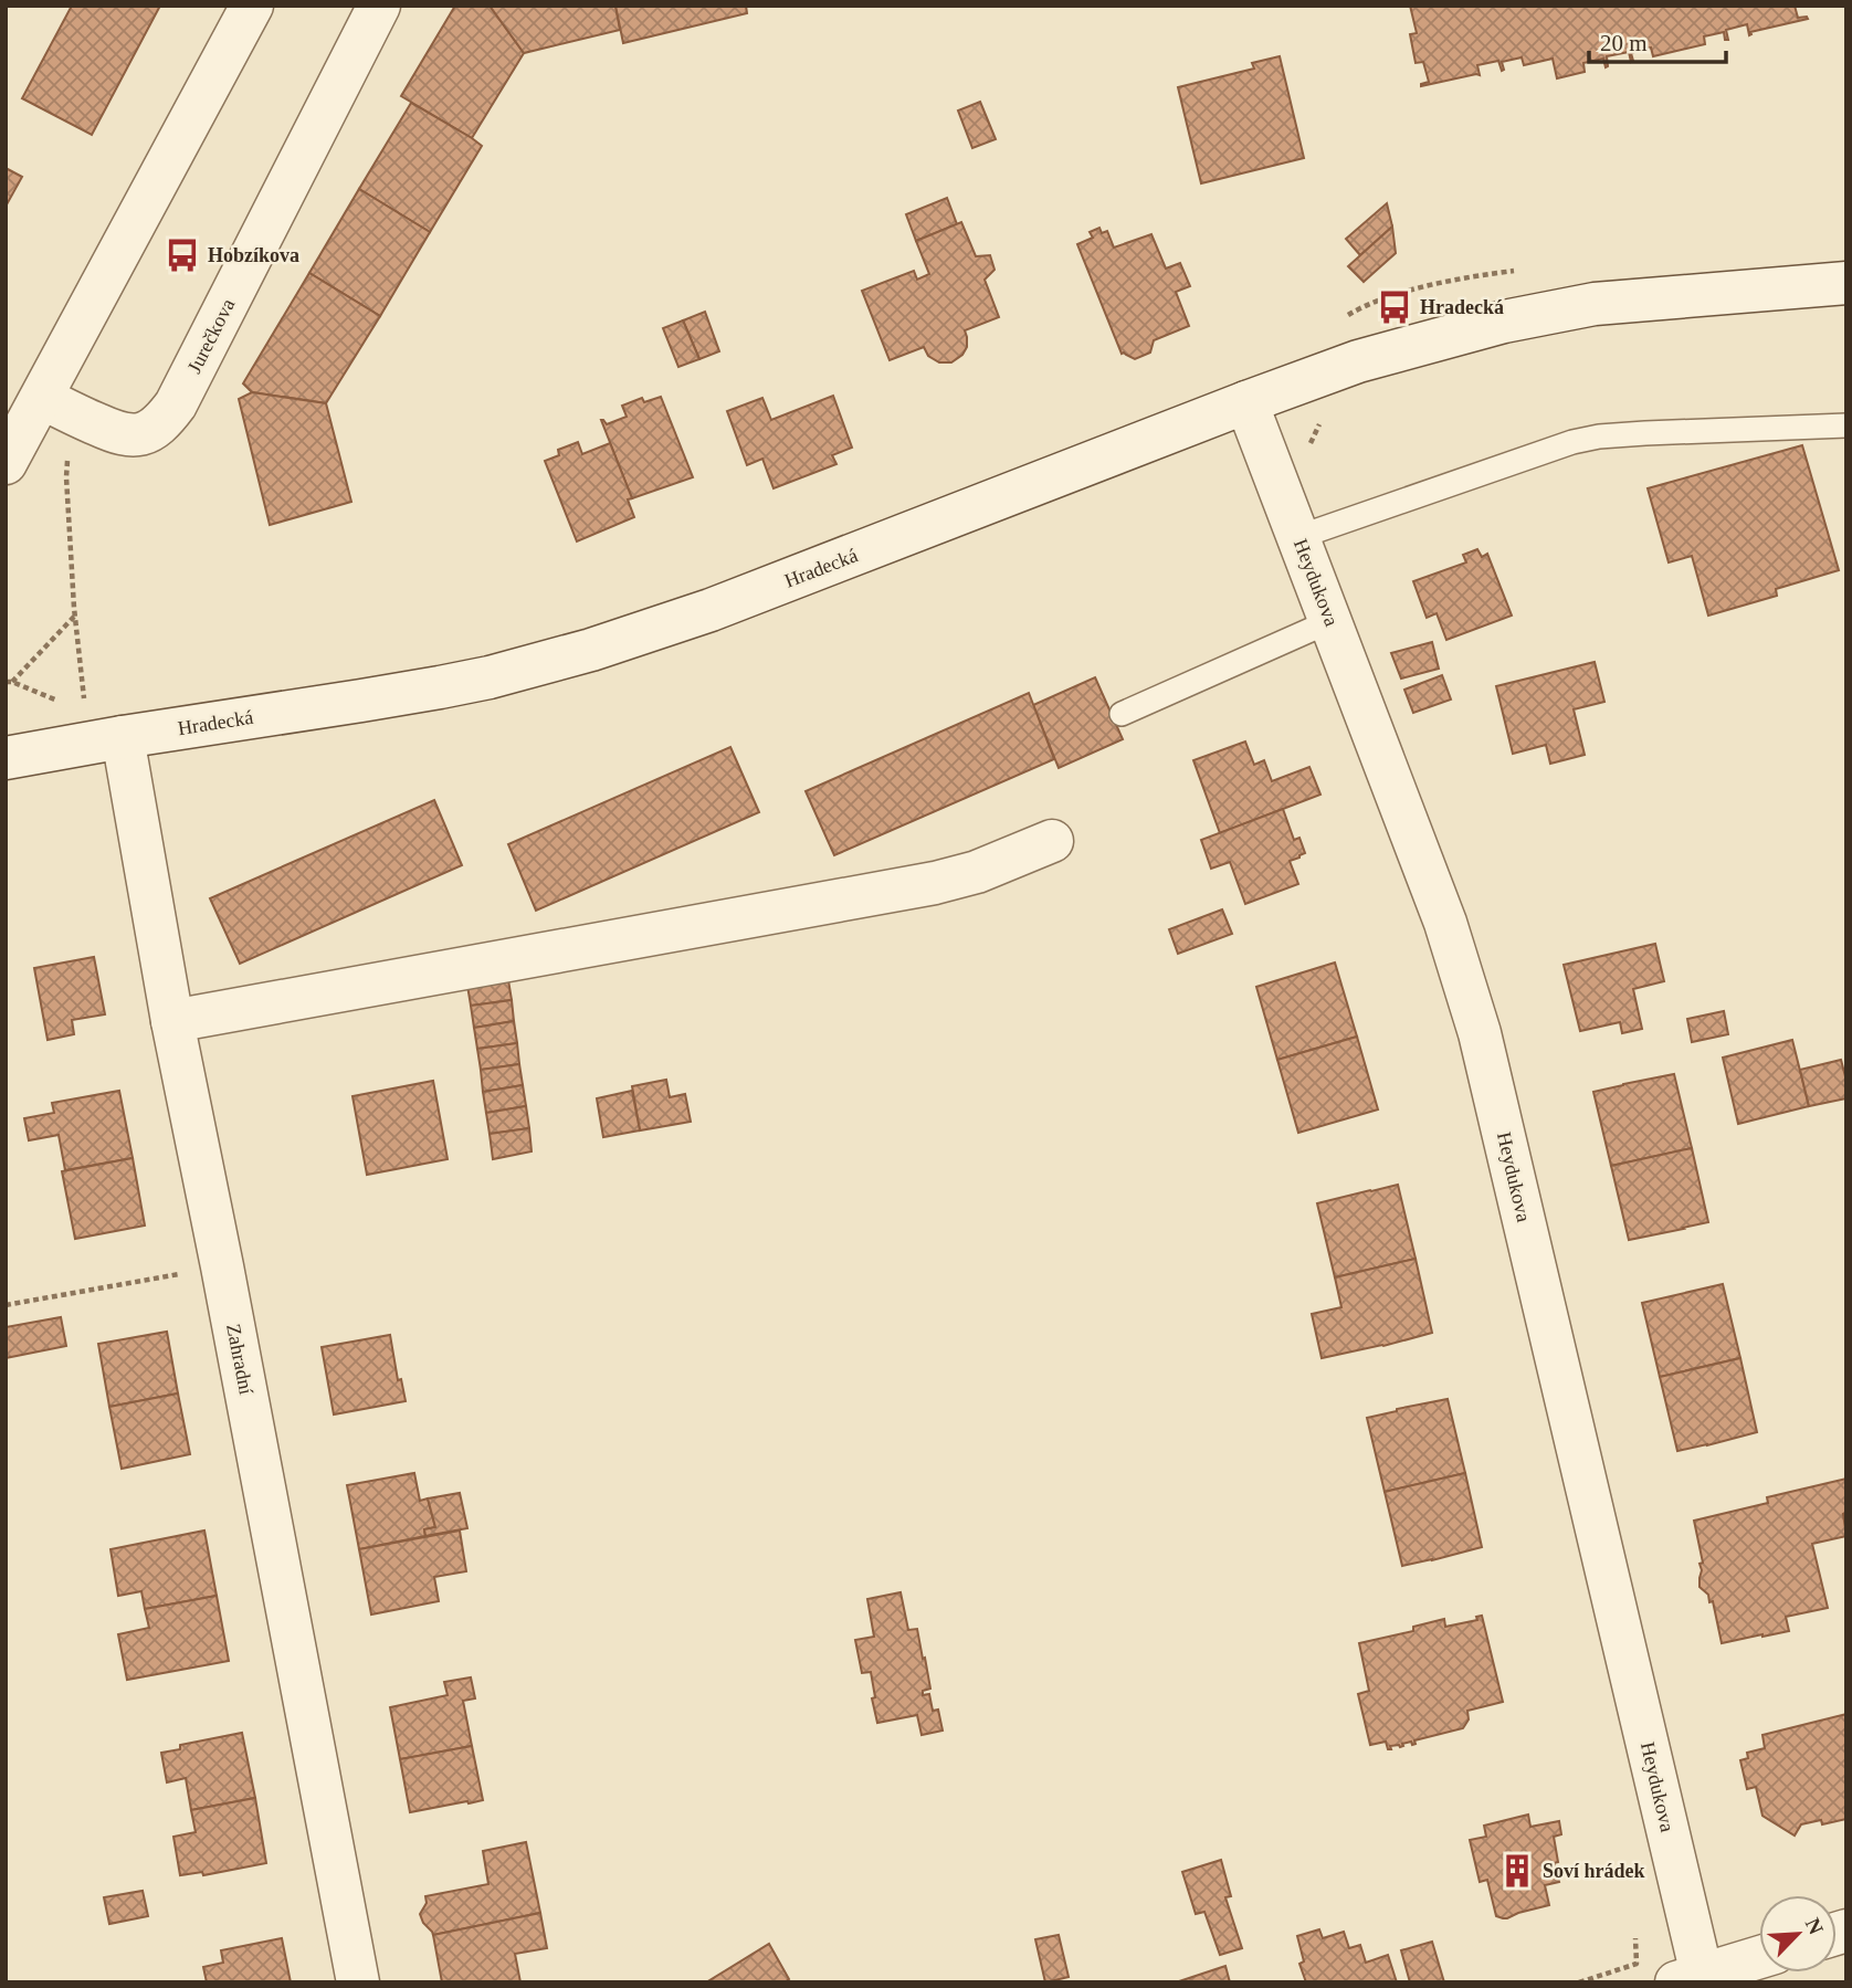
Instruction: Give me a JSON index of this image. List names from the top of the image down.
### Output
{
  "streets": {
    "street": [
      "Jurečkova",
      "Hradecká",
      "Heydukova",
      "Zahradní"
    ]
  },
  "crossings": [
    ["Hradecká", "Heydukova"],
    ["Hradecká", "Zahradní"]
  ],
  "places": {
    "bus stop": ["Hobzíkova", "Hradecká"],
    "building": ["Soví hrádek"]
  },
  "scale_bar": "20 m",
  "north": "top right"
}
